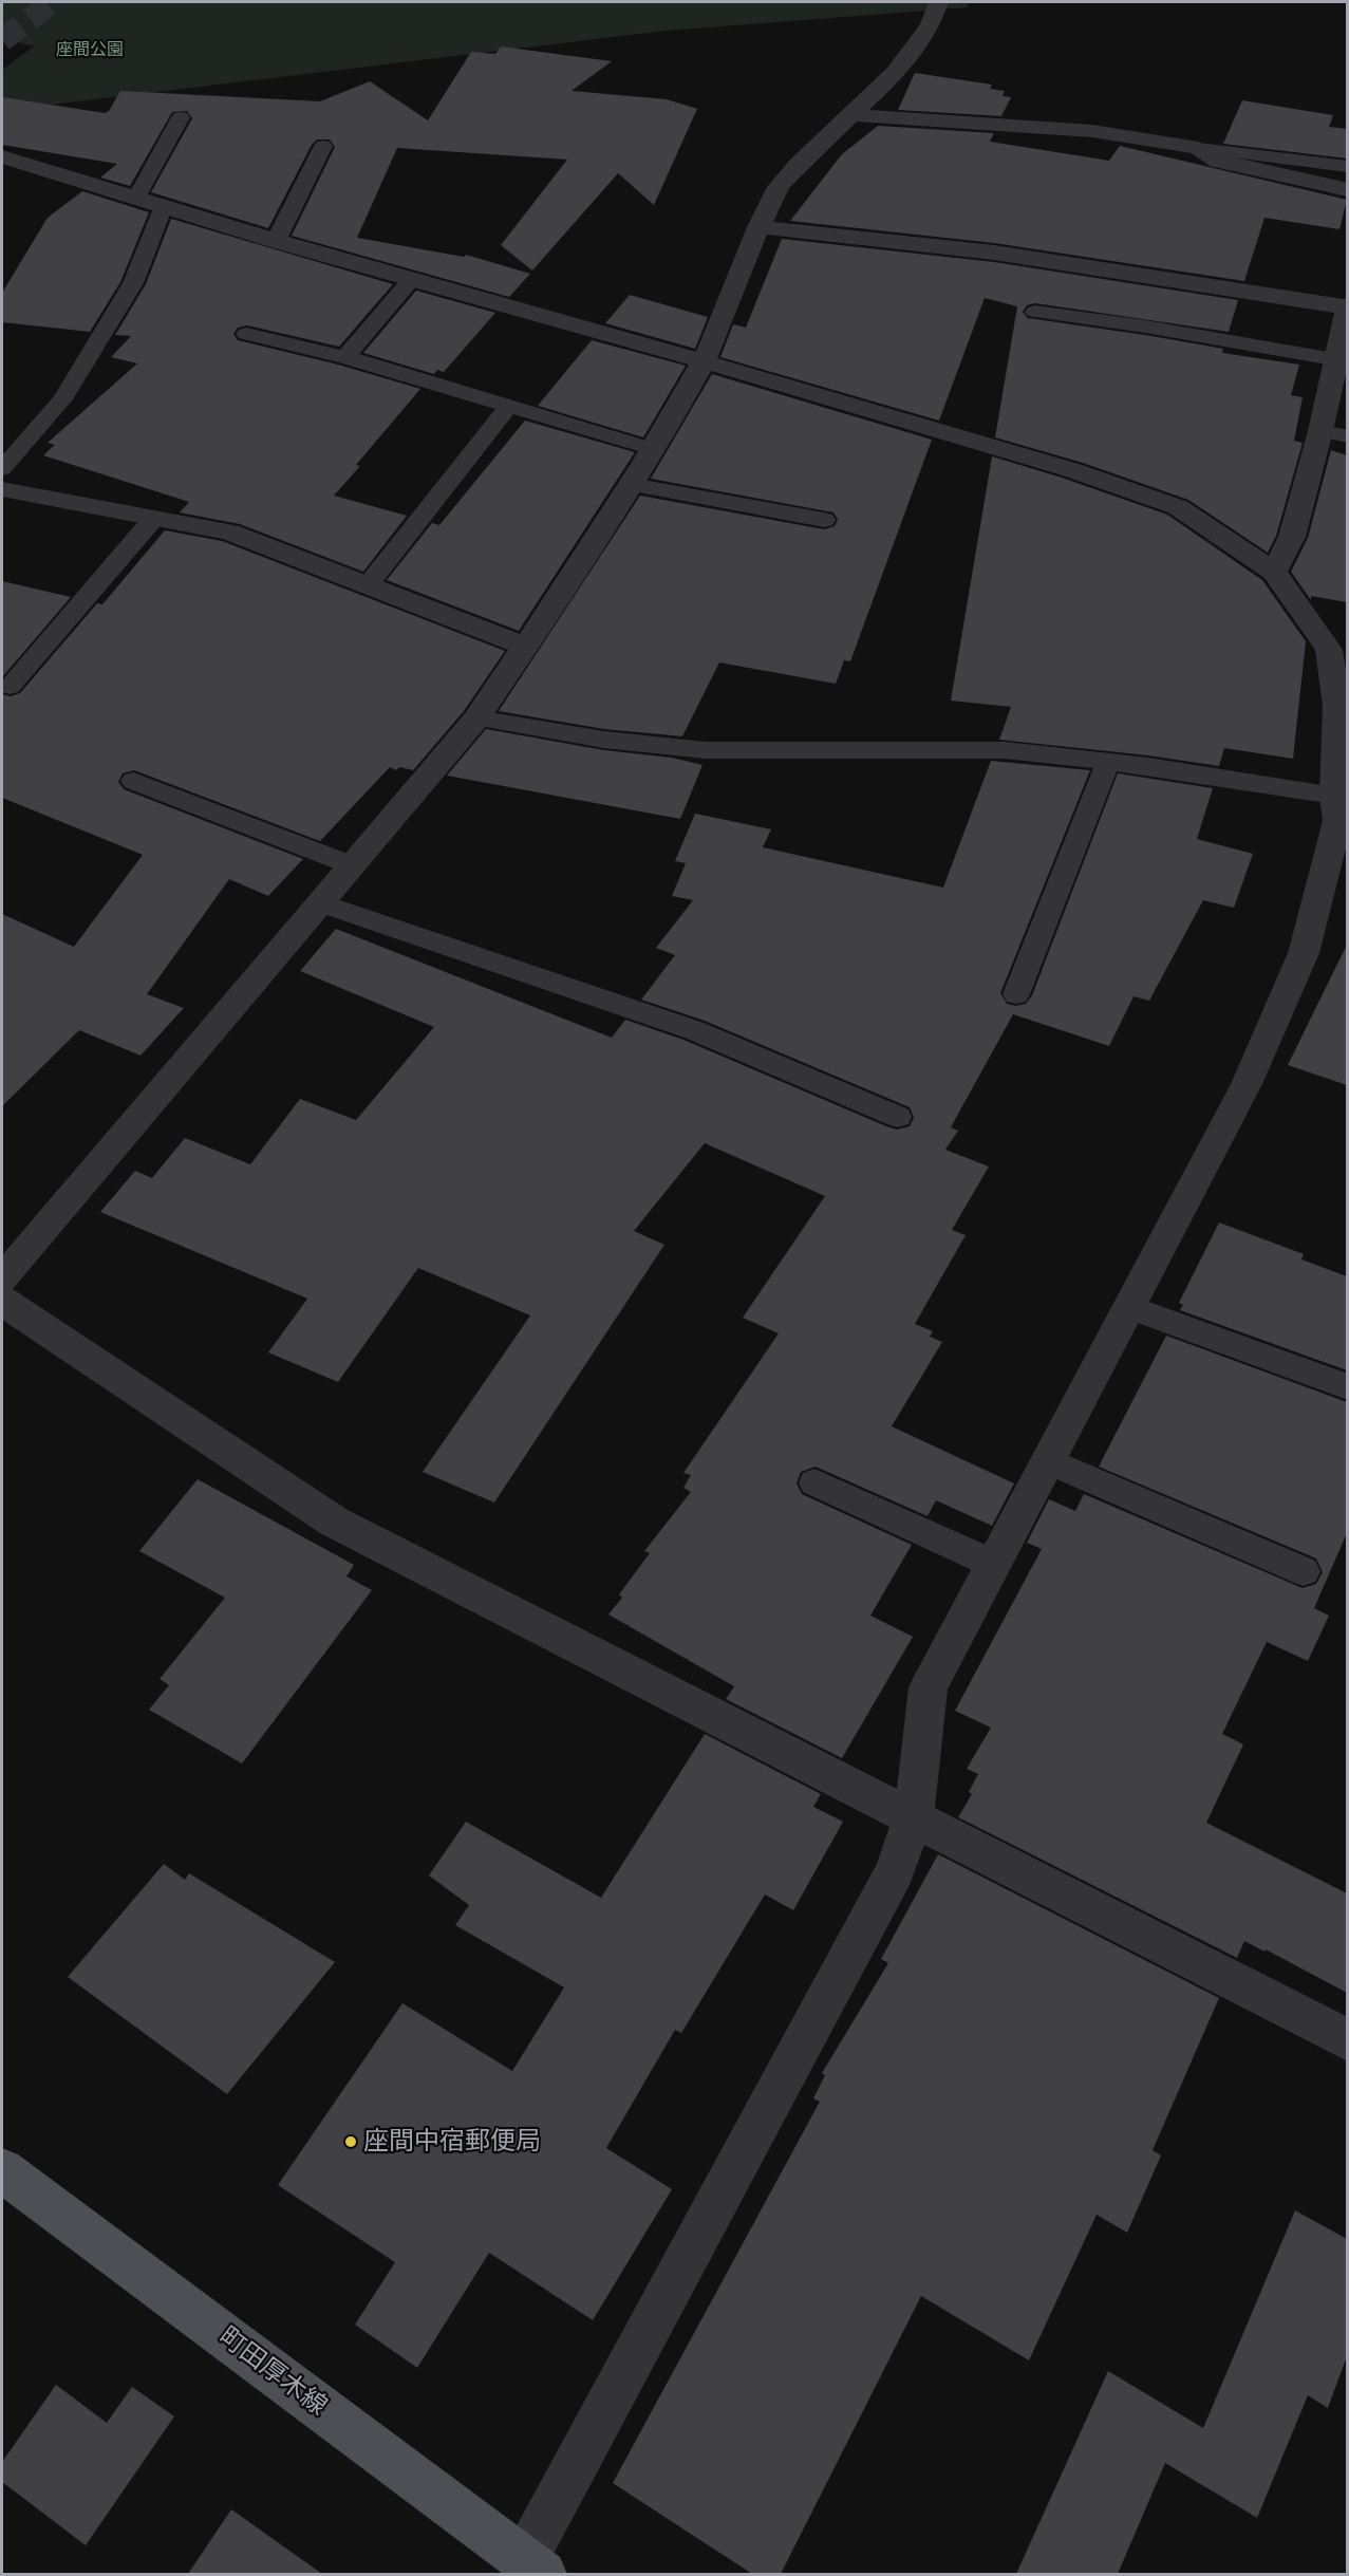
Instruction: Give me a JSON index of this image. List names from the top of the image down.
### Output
{
  "streets": {
    "main road": ["町田厚木線"]
  },
  "parks": ["座間公園"],
  "places": ["座間中宿郵便局"]
}
